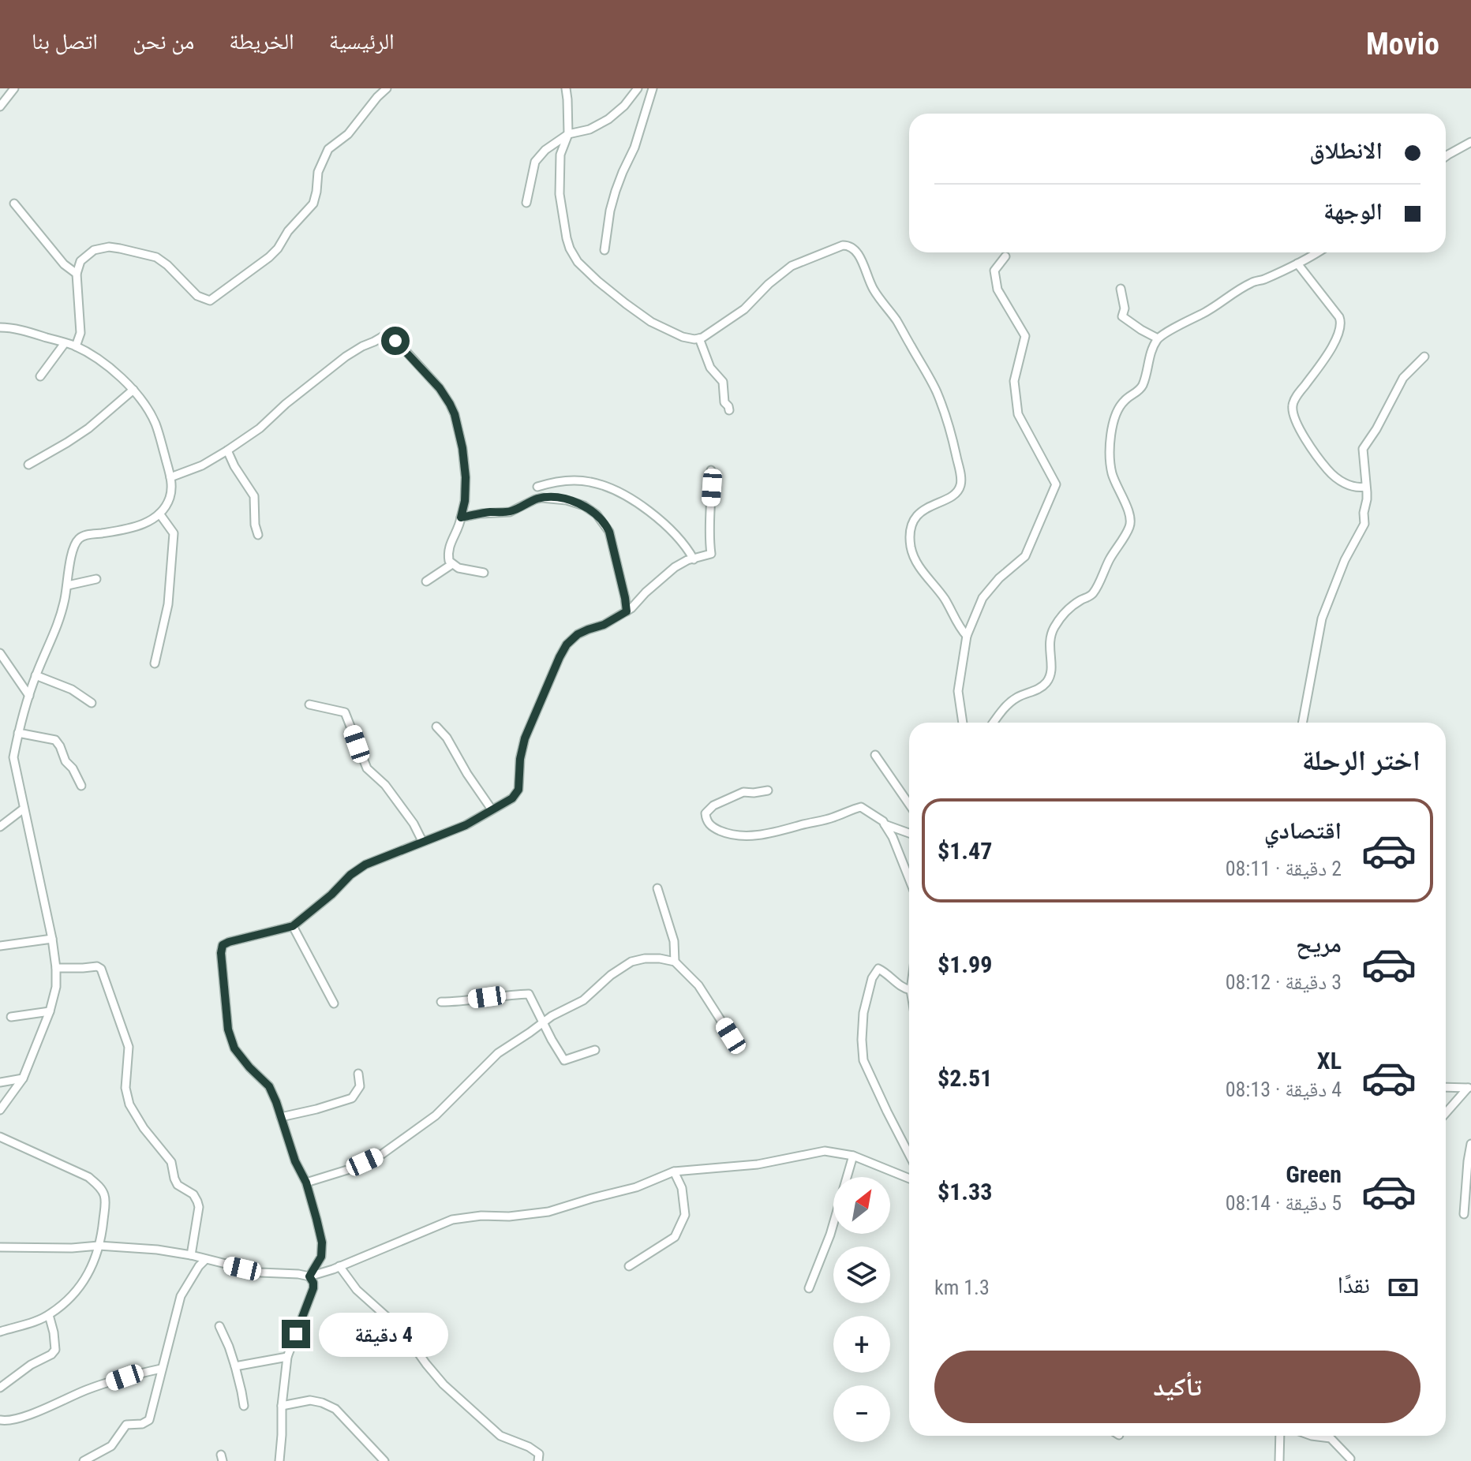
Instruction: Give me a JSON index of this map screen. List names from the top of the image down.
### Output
{
  "north": "top right",
  "page": {
    "header": "Movio",
    "nav": [
      "الرئيسية",
      "الخريطة",
      "من نحن",
      "اتصل بنا"
    ],
    "banner": ["الانطلاق", "الوجهة"],
    "heading": "اختر الرحلة",
    "list": [
      {
        "name": "اقتصادي",
        "note": "2 دقيقة · 08:11",
        "value": "$1.47"
      },
      {
        "name": "مريح",
        "note": "3 دقيقة · 08:12",
        "value": "$1.99"
      },
      {
        "name": "XL",
        "note": "4 دقيقة · 08:13",
        "value": "$2.51"
      },
      {
        "name": "Green",
        "note": "5 دقيقة · 08:14",
        "value": "$1.33"
      }
    ],
    "map_buttons": ["+", "−"],
    "pay": ["نقدًا", "1.3 km"],
    "bubble": "4 دقيقة",
    "buttons": "تأكيد"
  }
}
